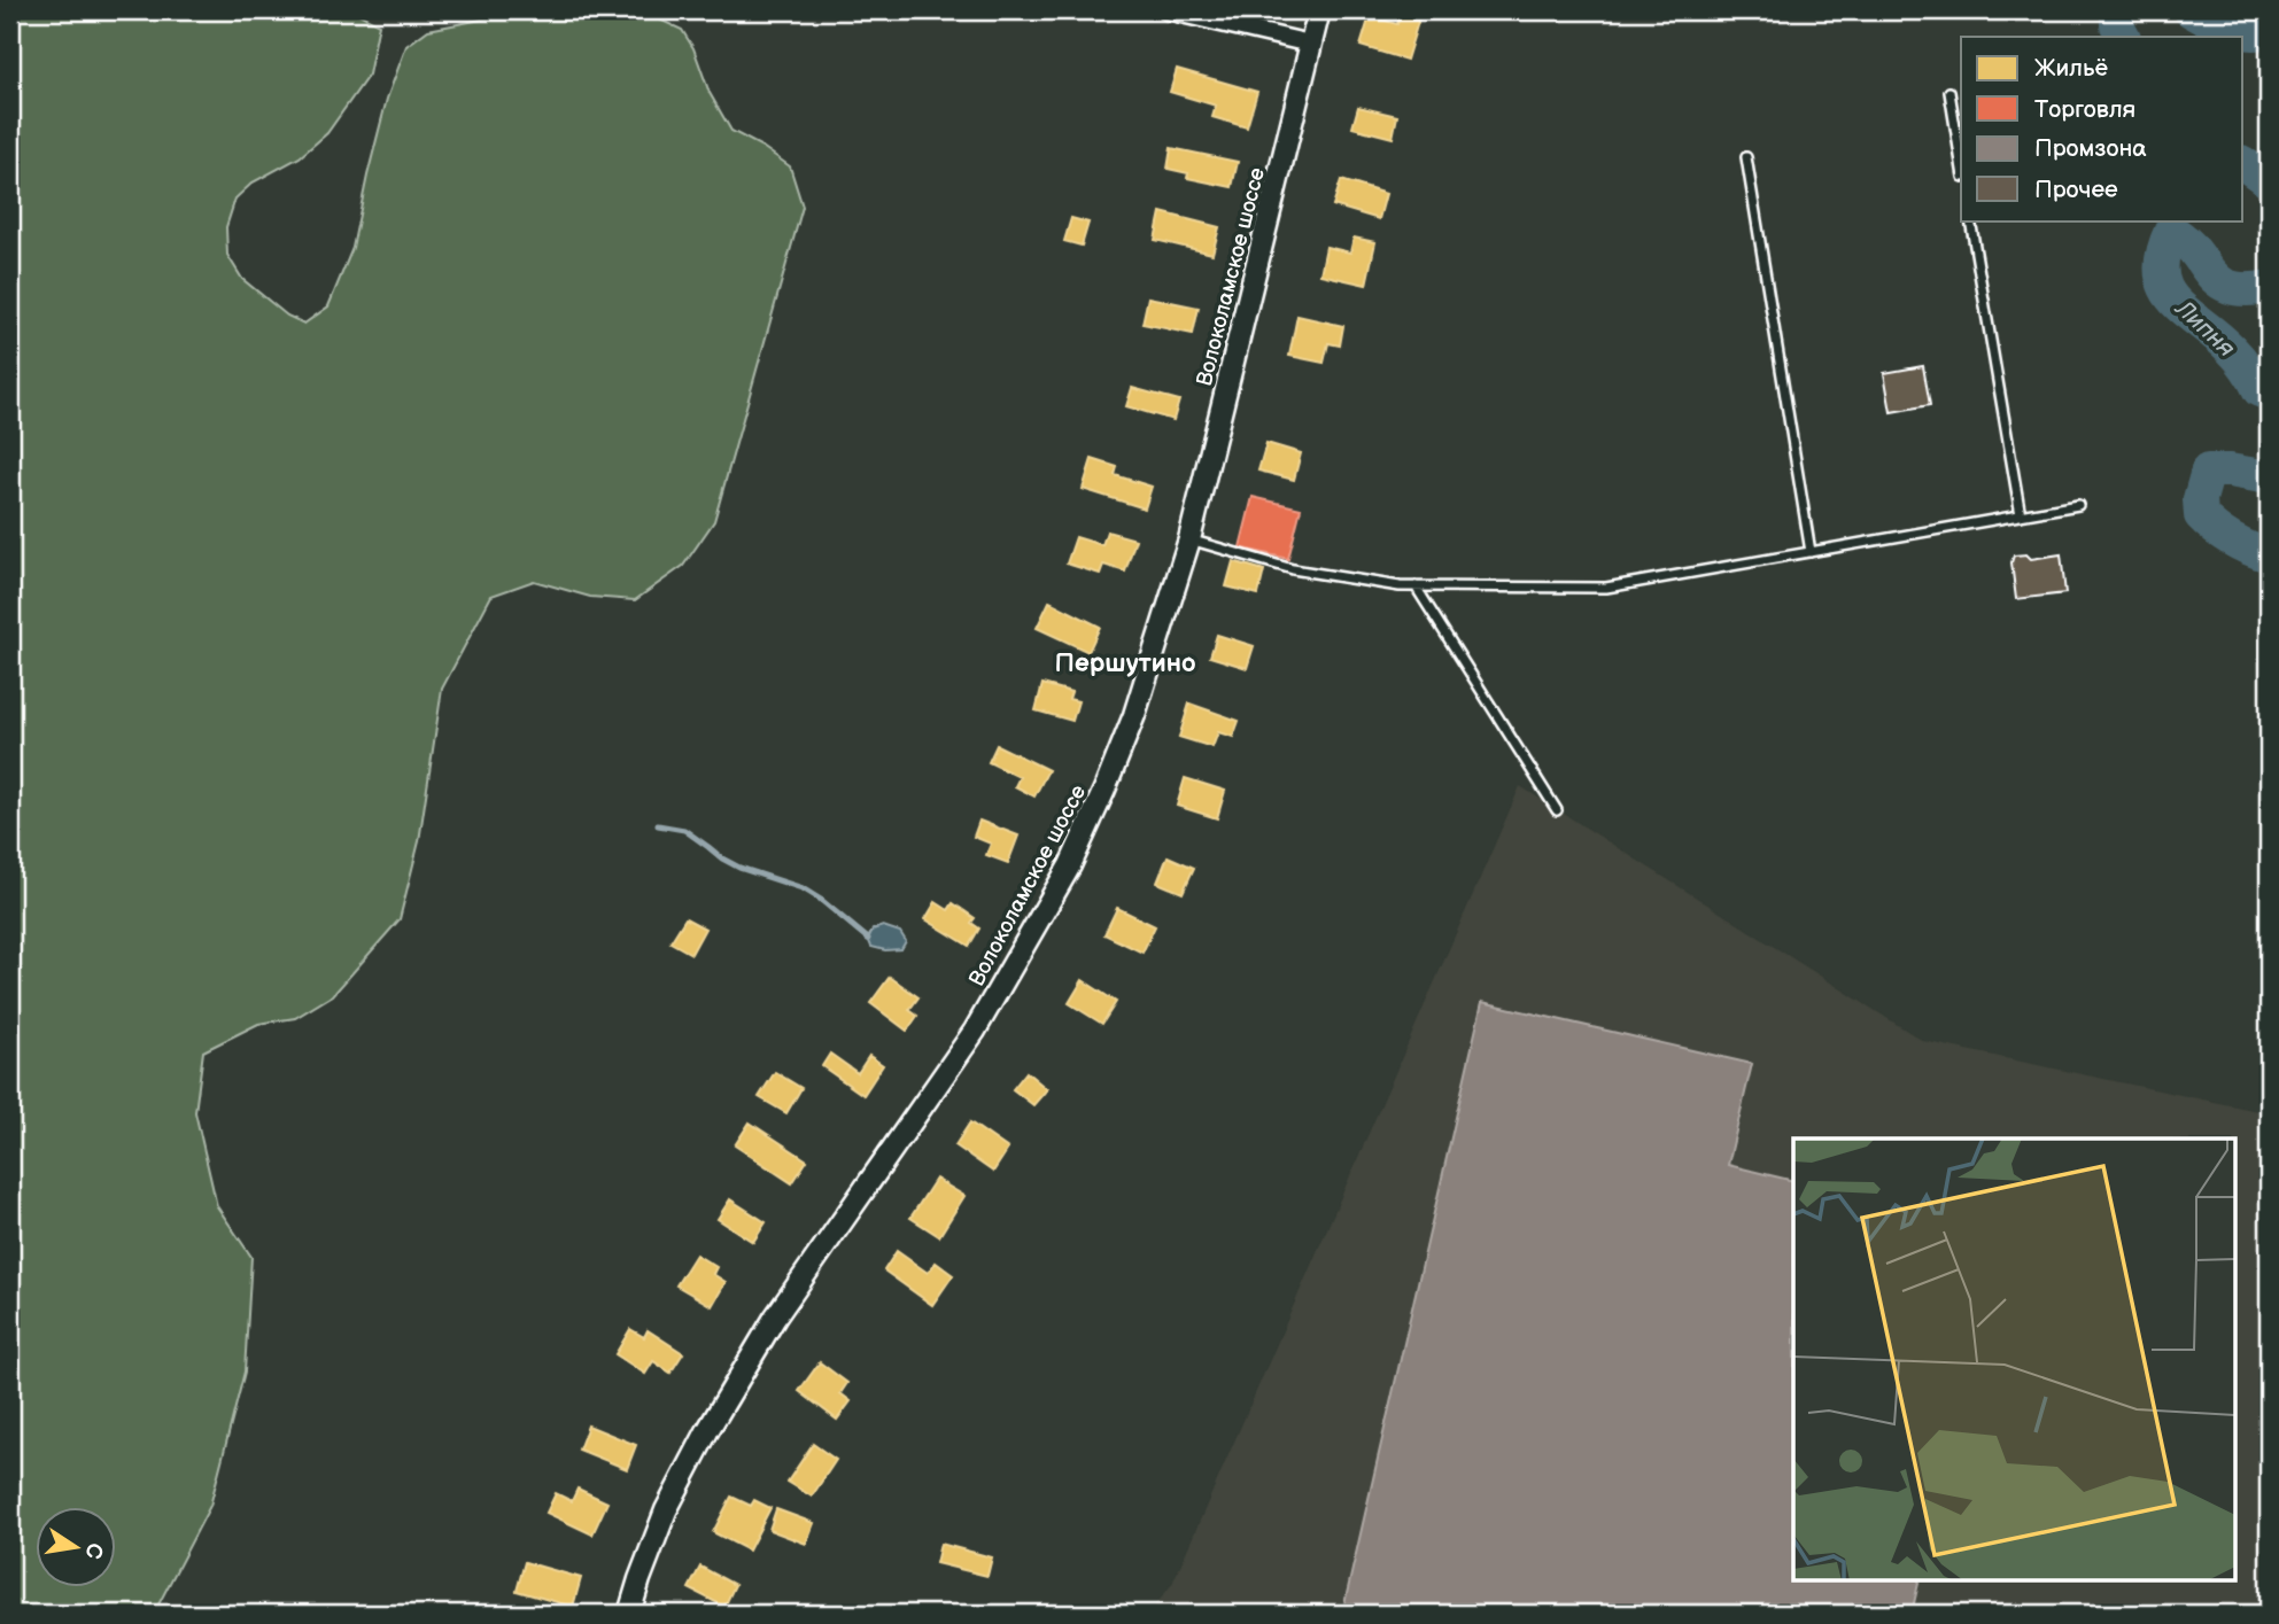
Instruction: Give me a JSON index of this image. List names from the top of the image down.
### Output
{
  "streets": {
    "street": ["Волоколамское шоссе"]
  },
  "districts": ["Першутино"],
  "water": ["Липня"],
  "legend": [
    "Жильё",
    "Торговля",
    "Промзона",
    "Прочее"
  ],
  "north": "right"
}
